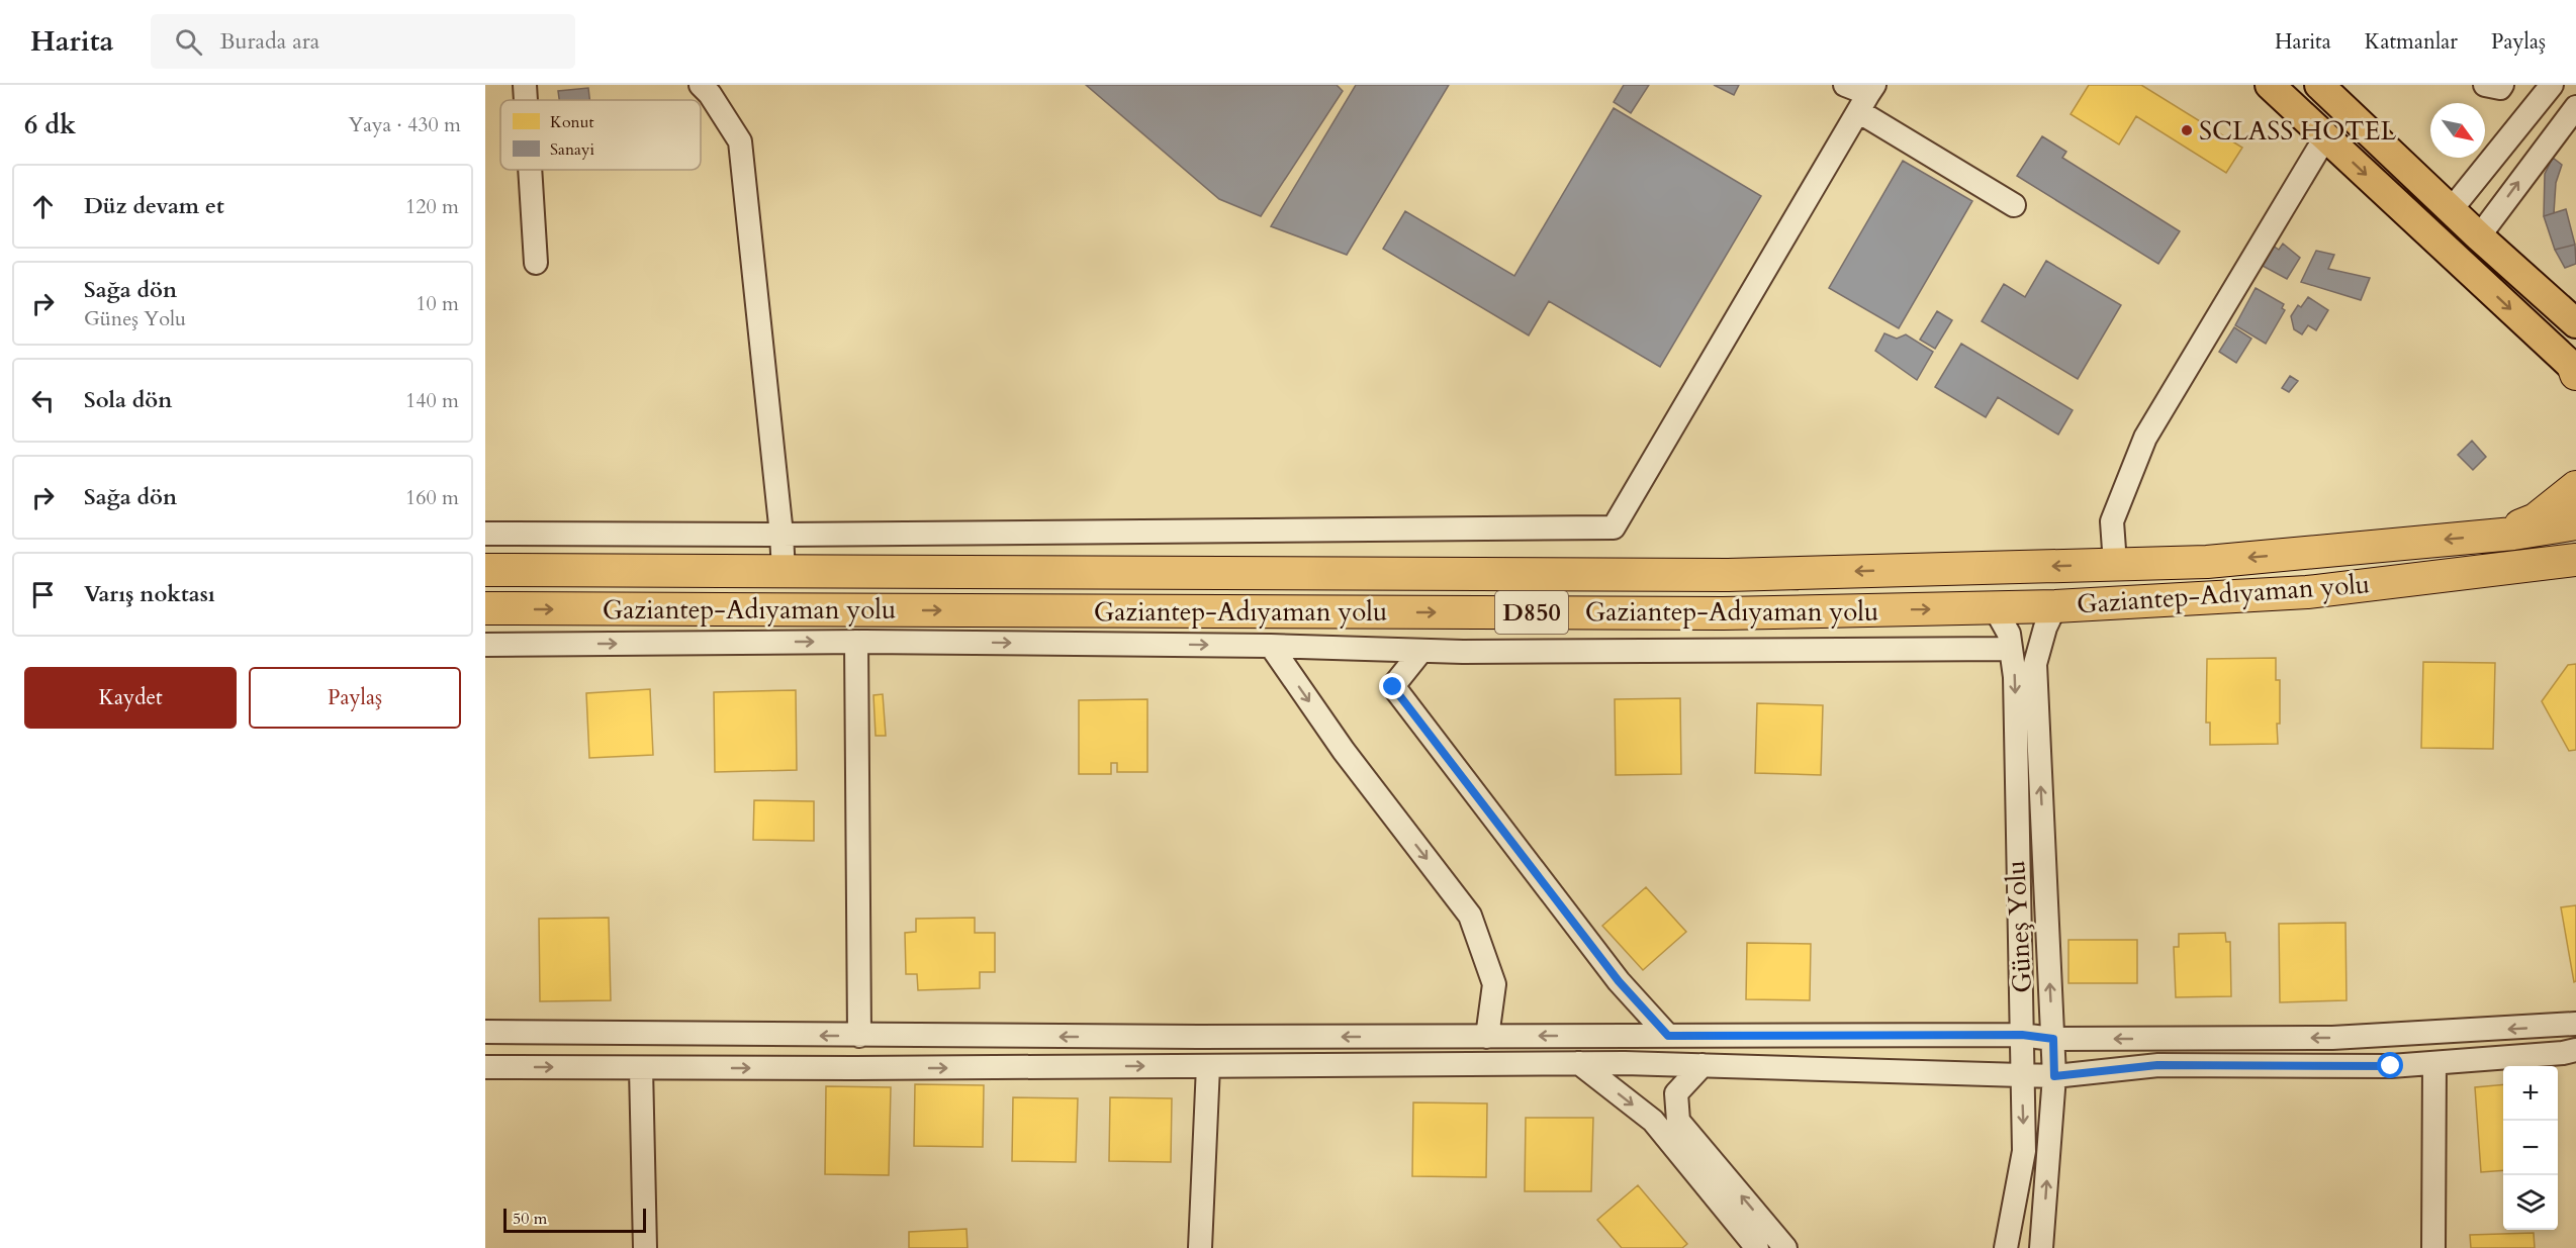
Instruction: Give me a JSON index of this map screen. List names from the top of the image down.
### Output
{
  "streets": {
    "highway": ["Gaziantep-Adıyaman yolu", "D850"],
    "street": ["Güneş Yolu"]
  },
  "crossings": [
    ["Gaziantep-Adıyaman yolu", "Güneş Yolu"]
  ],
  "places": ["SCLASS HOTEL"],
  "legend": ["Konut", "Sanayi"],
  "scale_bar": "50 m",
  "north": "bottom right",
  "page": {
    "header": "Harita",
    "search": "Burada ara",
    "nav": ["Harita", "Katmanlar", "Paylaş"],
    "heading": ["6 dk", "Yaya · 430 m"],
    "list": [
      ["Düz devam et", "120 m"],
      ["Sağa dön", "Güneş Yolu", "10 m"],
      ["Sola dön", "140 m"],
      ["Sağa dön", "160 m"],
      "Varış noktası"
    ],
    "buttons": ["Kaydet", "Paylaş"],
    "map_buttons": ["+", "−"],
    "scale": "50 m"
  }
}
